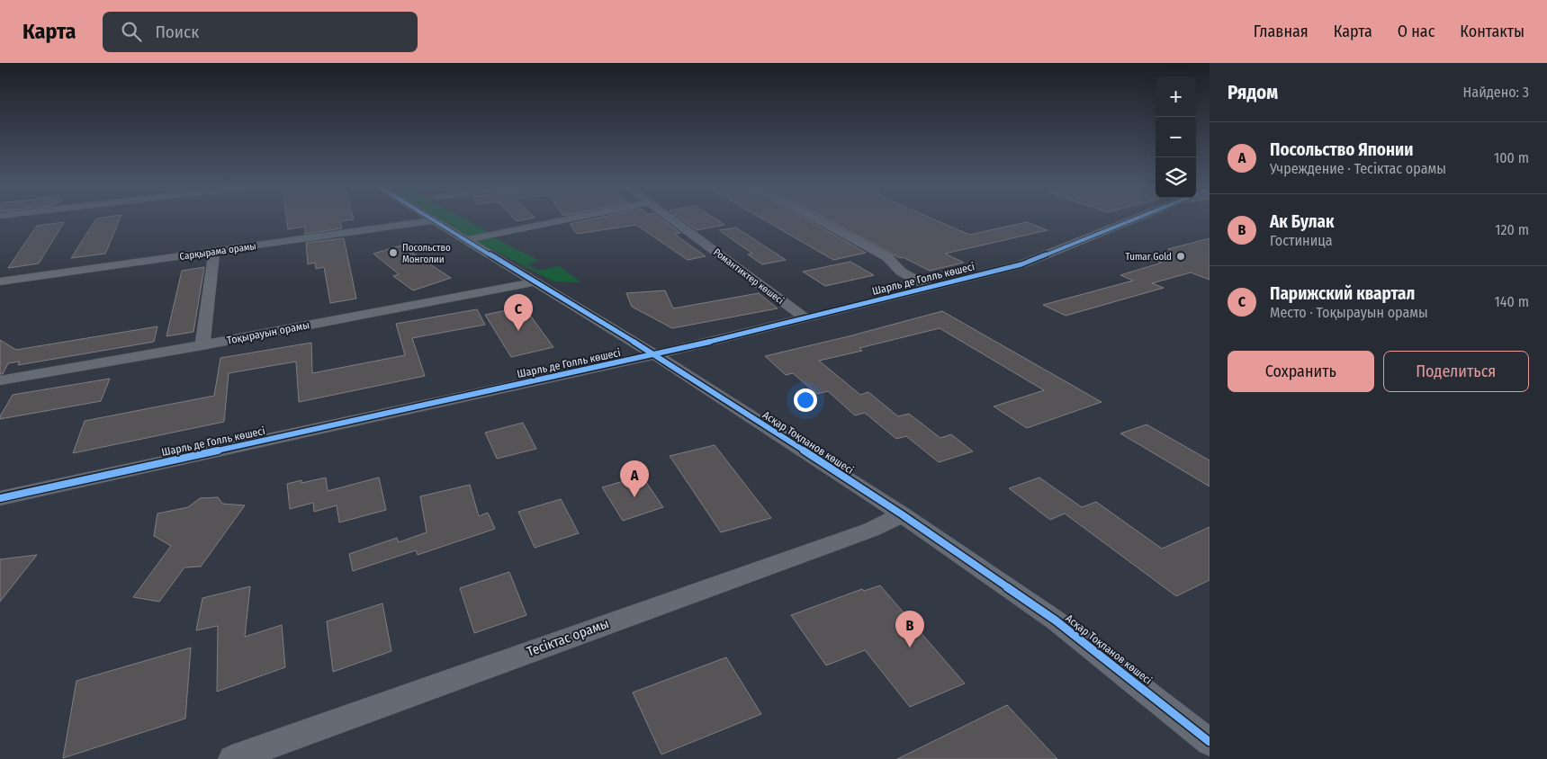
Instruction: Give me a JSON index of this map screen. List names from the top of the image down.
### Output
{
  "streets": {
    "street": [
      "Сарқырама орамы",
      "Романтиктер көшесі",
      "Шарль де Голль көшесі",
      "Тоқырауын орамы",
      "Асқар Тоқпанов көшесі",
      "Тесіктас орамы"
    ]
  },
  "crossings": [
    ["Сарқырама орамы", "Асқар Тоқпанов көшесі"],
    ["Романтиктер көшесі", "Шарль де Голль көшесі"],
    ["Шарль де Голль көшесі", "Асқар Тоқпанов көшесі"],
    ["Тоқырауын орамы", "Асқар Тоқпанов көшесі"],
    ["Асқар Тоқпанов көшесі", "Тесіктас орамы"]
  ],
  "places": ["Посольство Монголии", "Tumar Gold"],
  "page": {
    "header": "Карта",
    "search": "Поиск",
    "nav": [
      "Главная",
      "Карта",
      "О нас",
      "Контакты"
    ],
    "heading": ["Рядом", "Найдено: 3"],
    "map_buttons": ["+", "−"],
    "list": [
      {
        "mark": "A",
        "name": "Посольство Японии",
        "note": "Учреждение · Тесіктас орамы",
        "value": "100 m"
      },
      {
        "mark": "B",
        "name": "Ак Булак",
        "note": "Гостиница",
        "value": "120 m"
      },
      {
        "mark": "C",
        "name": "Парижский квартал",
        "note": "Место · Тоқырауын орамы",
        "value": "140 m"
      }
    ],
    "pins": ["C", "A", "B"],
    "buttons": ["Сохранить", "Поделиться"]
  }
}
